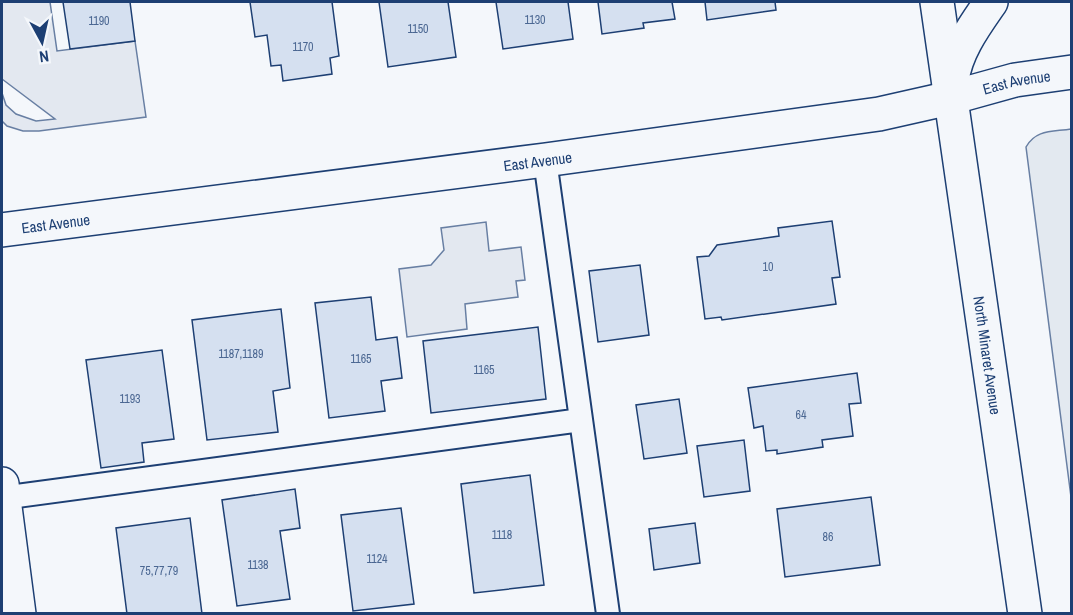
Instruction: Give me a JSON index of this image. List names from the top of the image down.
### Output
{
  "streets": {
    "main road": ["East Avenue", "North Minaret Avenue"]
  },
  "crossings": [
    ["East Avenue", "North Minaret Avenue"]
  ],
  "house_numbers": [
    "1130",
    "1190",
    "1150",
    "1170",
    "10",
    "1187,1189",
    "1165",
    "1165",
    "1193",
    "64",
    "1118",
    "86",
    "1124",
    "1138",
    "75,77,79"
  ],
  "north": "bottom"
}
